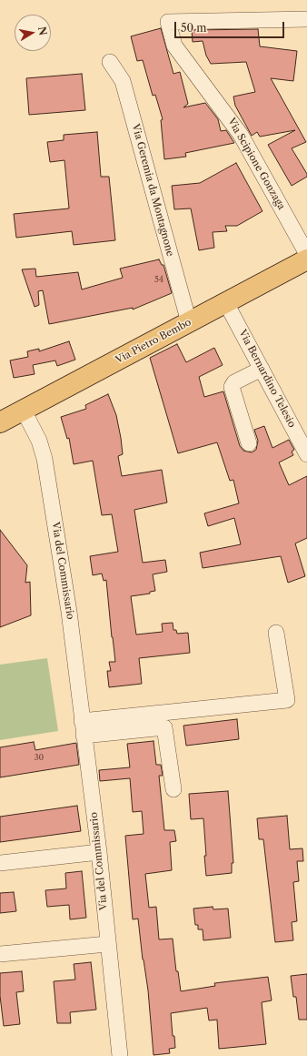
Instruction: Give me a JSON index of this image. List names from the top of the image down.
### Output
{
  "streets": {
    "main road": ["Via Pietro Bembo"],
    "street": [
      "Via Scipione Gonzaga",
      "Via Geremia da Montagnone",
      "Via Bernardino Telesio",
      "Via del Commissario"
    ]
  },
  "crossings": [
    ["Via Geremia da Montagnone", "Via Pietro Bembo"],
    ["Via Pietro Bembo", "Via Bernardino Telesio"],
    ["Via Pietro Bembo", "Via del Commissario"]
  ],
  "house_numbers": ["54", "30"],
  "scale_bar": "50 m",
  "north": "right"
}
